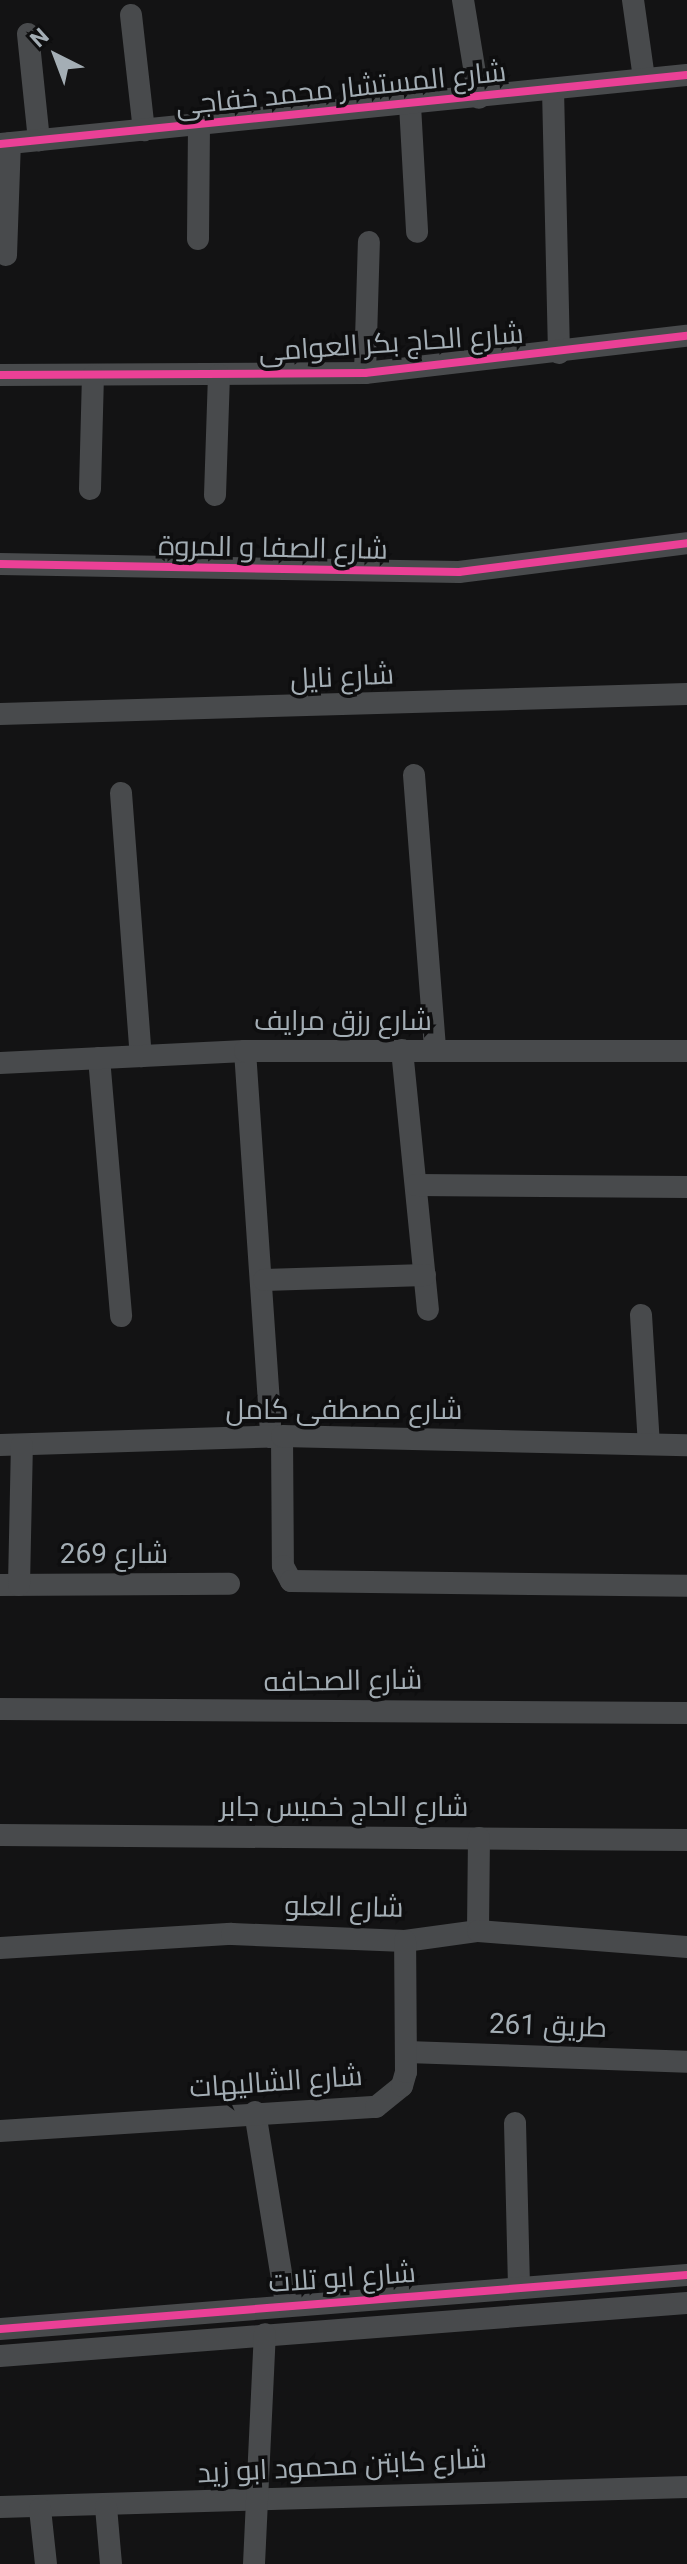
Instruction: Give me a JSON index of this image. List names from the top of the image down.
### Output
{
  "streets": {
    "street": [
      "شارع المستشار محمد خفاجى",
      "شارع الحاج بكر العوامى",
      "شارع الصفا و المروة",
      "شارع نايل",
      "شارع رزق مرايف",
      "شارع مصطفى كامل",
      "شارع 269",
      "شارع الصحافه",
      "شارع الحاج خميس جابر",
      "شارع العلو",
      "طريق 261",
      "شارع الشاليهات",
      "شارع ابو تلات",
      "شارع كابتن محمود ابو زيد"
    ]
  },
  "crossings": [
    ["شارع العلو", "شارع الشاليهات"],
    ["طريق 261", "شارع الشاليهات"]
  ],
  "north": "top left"
}
